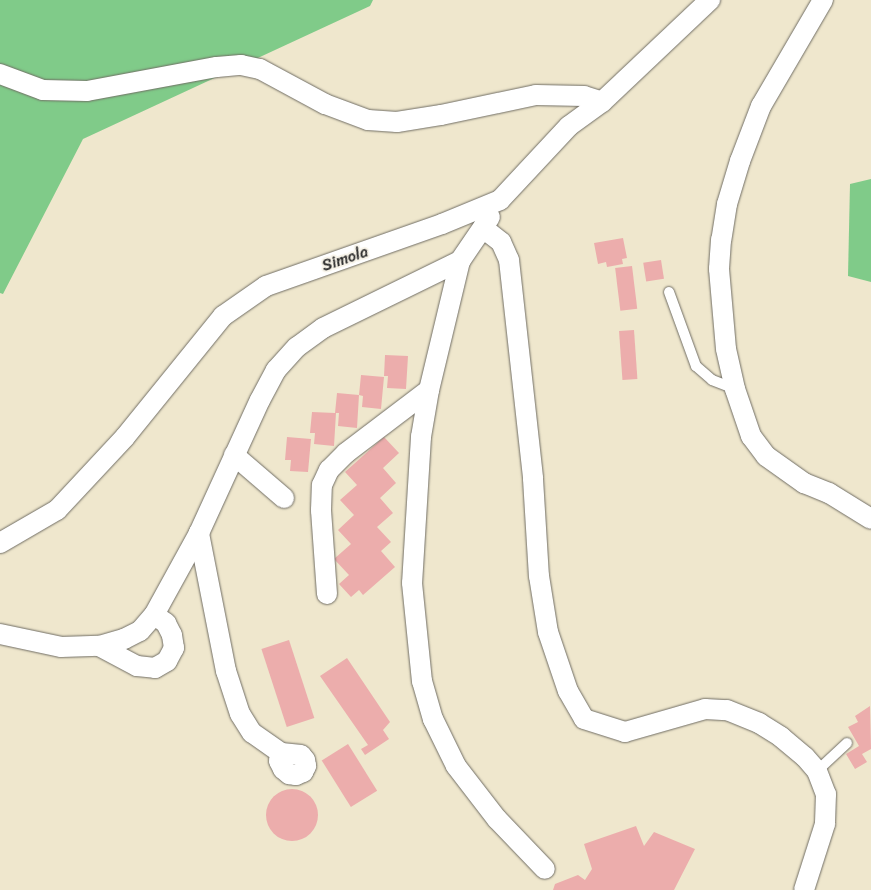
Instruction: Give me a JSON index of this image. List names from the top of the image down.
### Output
{
  "streets": {
    "street": ["Simola"]
  }
}
